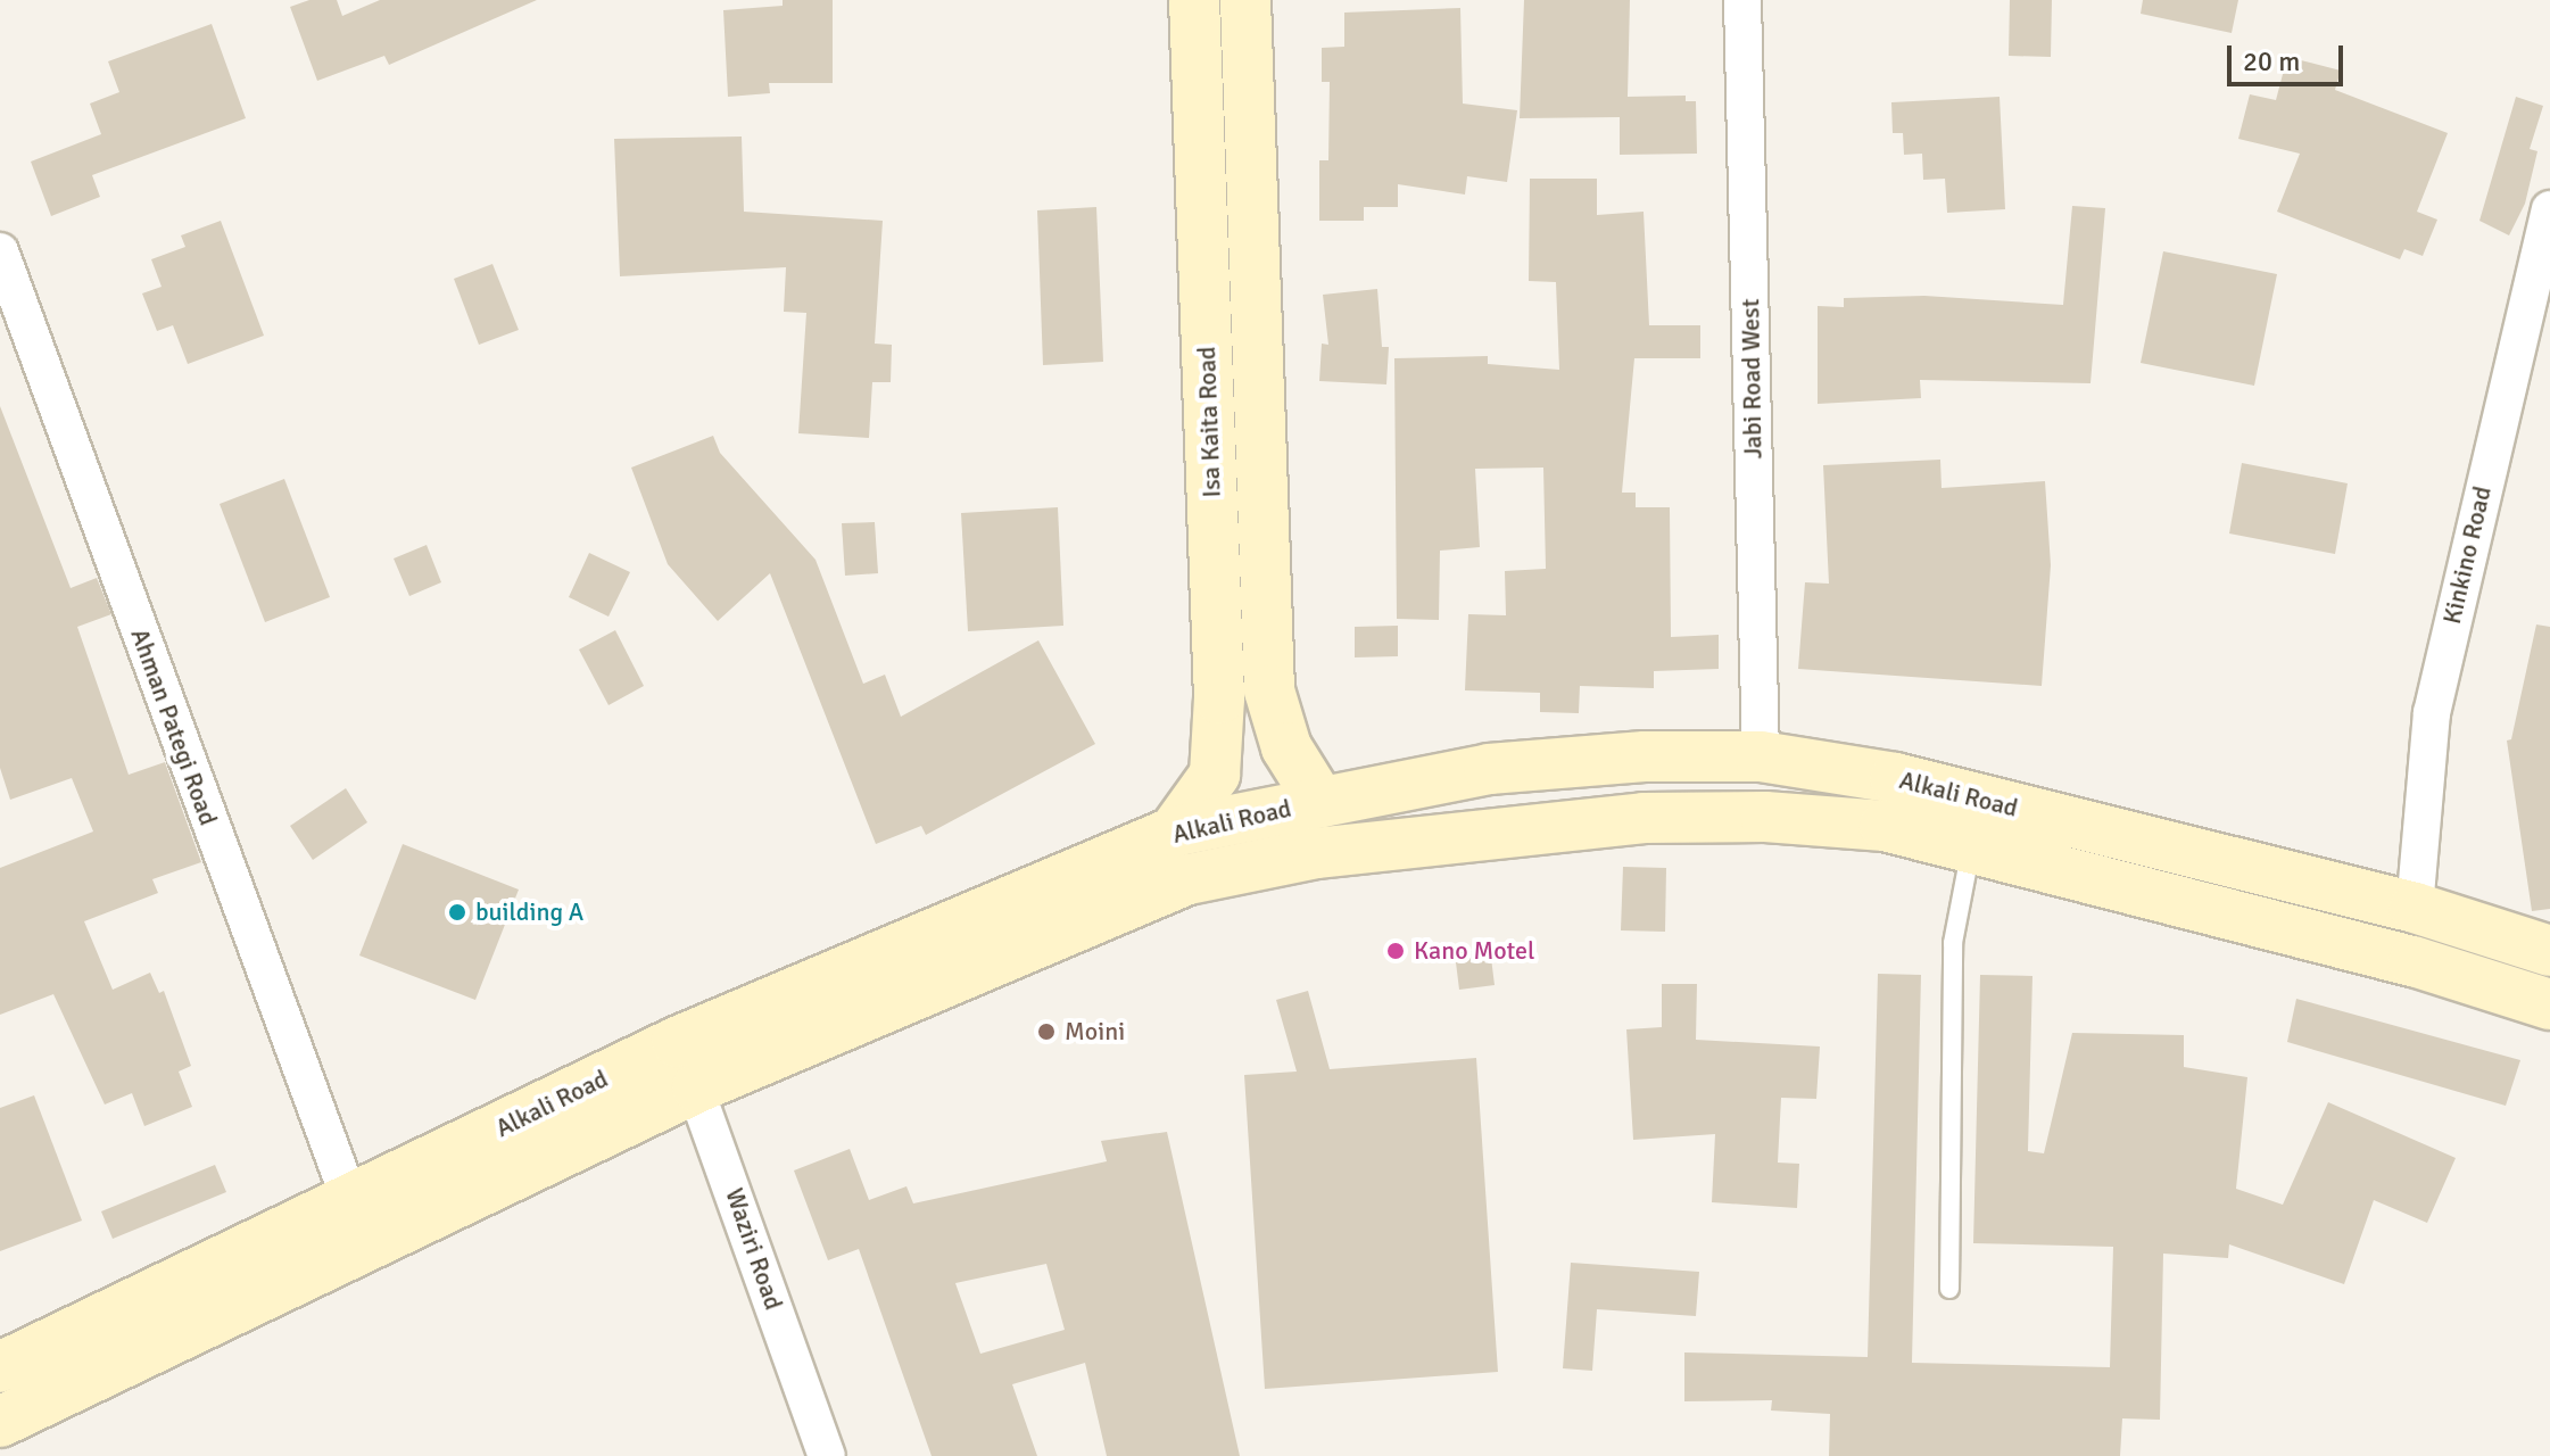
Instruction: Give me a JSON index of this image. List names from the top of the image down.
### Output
{
  "streets": {
    "main road": ["Isa Kaita Road", "Alkali Road"],
    "street": [
      "Jabi Road West",
      "Kinkino Road",
      "Ahman Pategi Road",
      "Waziri Road"
    ]
  },
  "crossings": [
    ["Jabi Road West", "Alkali Road"],
    ["Isa Kaita Road", "Alkali Road"],
    ["Kinkino Road", "Alkali Road"],
    ["Ahman Pategi Road", "Alkali Road"],
    ["Alkali Road", "Waziri Road"]
  ],
  "places": ["building A", "Kano Motel", "Moini"],
  "scale_bar": "20 m"
}
